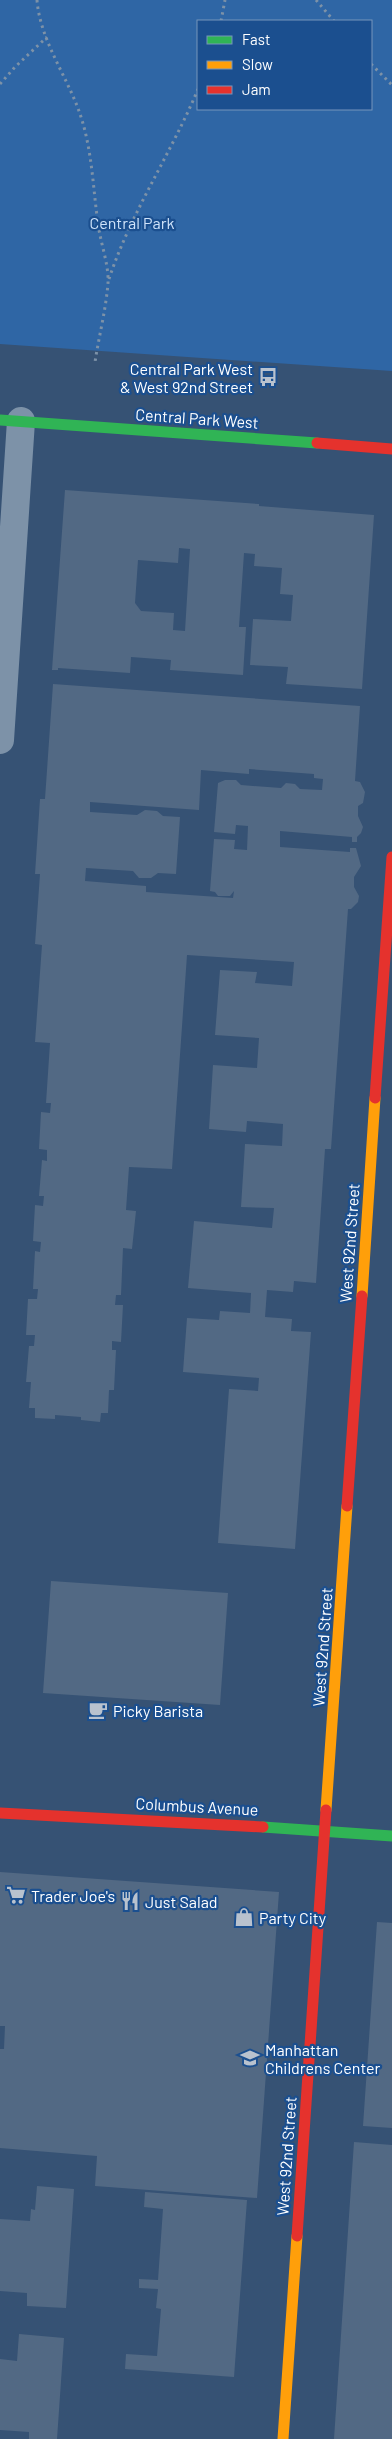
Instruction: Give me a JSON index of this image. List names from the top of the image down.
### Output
{
  "streets": {
    "street": ["Central Park West", "West 92nd Street", "Columbus Avenue"]
  },
  "crossings": [
    ["West 92nd Street", "Columbus Avenue"]
  ],
  "parks": ["Central Park"],
  "places": {
    "bus stop": ["Central Park West & West 92nd Street"],
    "cafe": ["Picky Barista"],
    "supermarket": ["Trader Joe's"],
    "restaurant": ["Just Salad"],
    "shop": ["Party City"],
    "school or university": ["Manhattan Childrens Center"]
  },
  "legend": ["Fast", "Slow", "Jam"]
}
